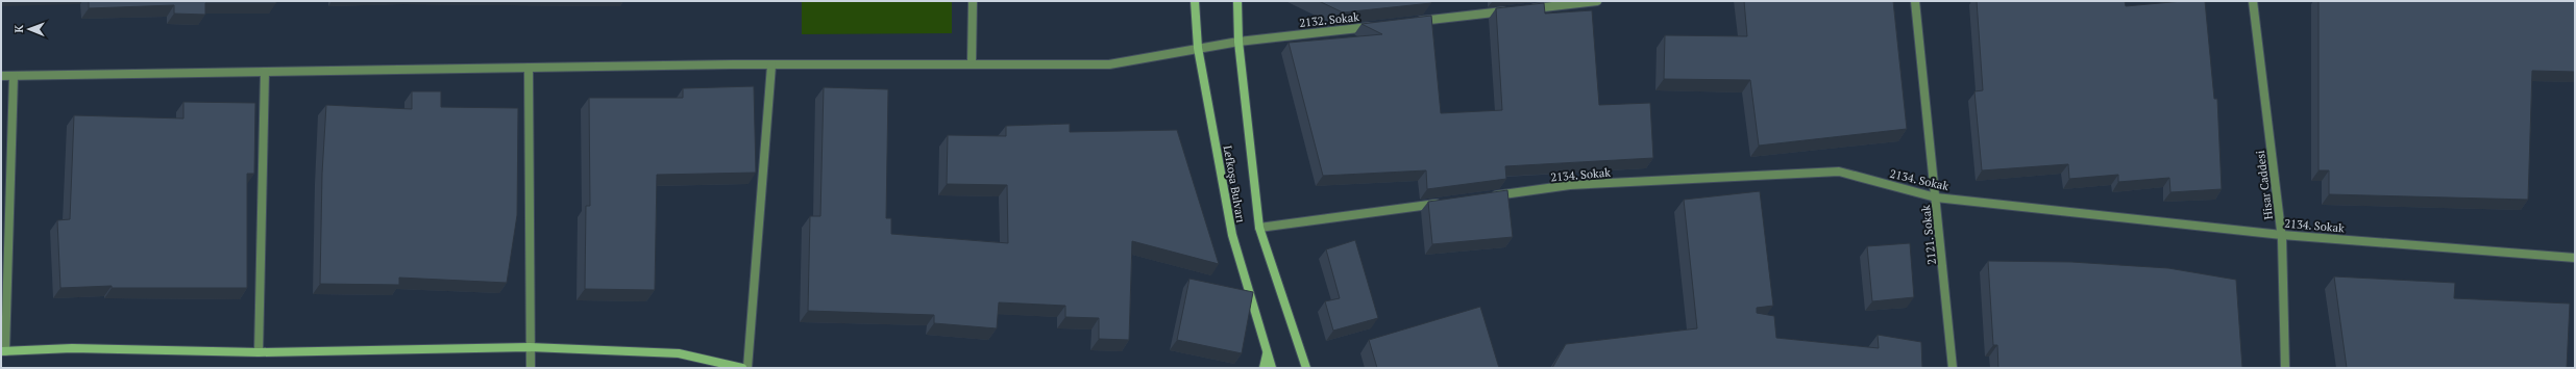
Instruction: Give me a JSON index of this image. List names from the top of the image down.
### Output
{
  "streets": {
    "main road": ["Lefkoşa Bulvarı"],
    "street": [
      "2132. Sokak",
      "2134. Sokak",
      "Hisar Caddesi",
      "2121. Sokak"
    ]
  },
  "crossings": [
    ["2132. Sokak", "Lefkoşa Bulvarı"],
    ["2134. Sokak", "Hisar Caddesi"],
    ["2134. Sokak", "2121. Sokak"]
  ],
  "north": "left"
}
